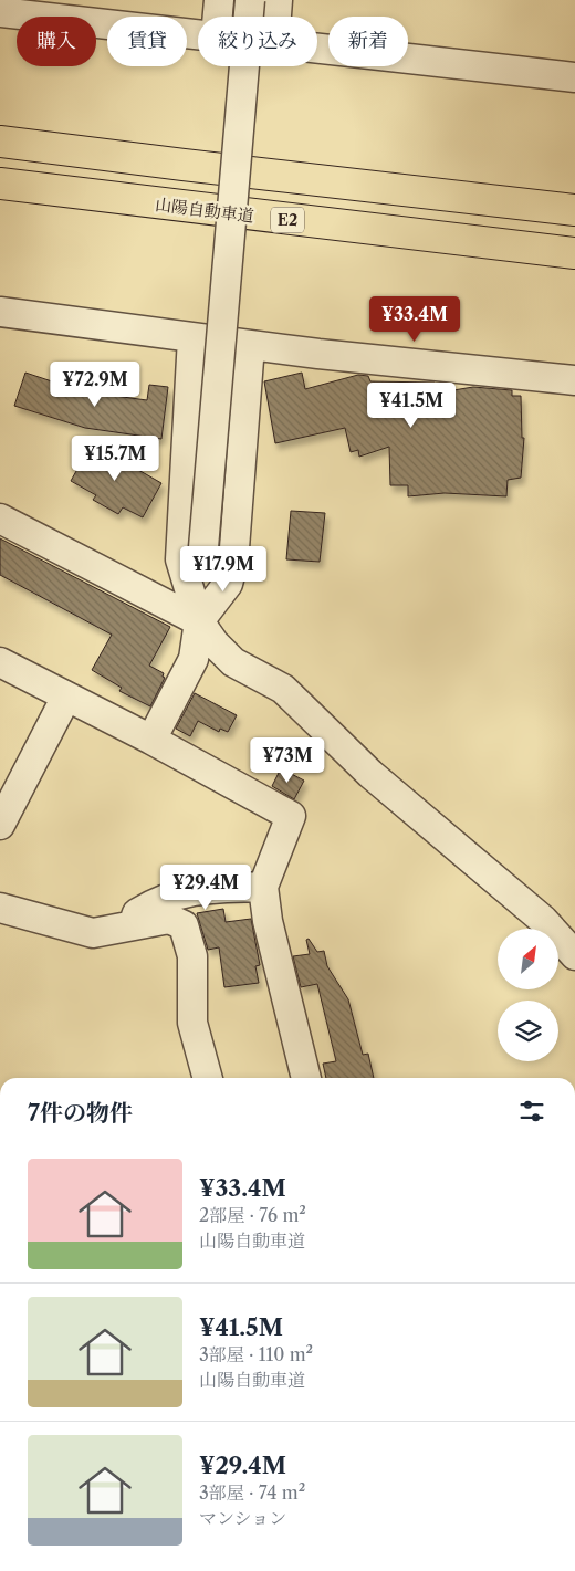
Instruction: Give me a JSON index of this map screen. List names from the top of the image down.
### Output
{
  "streets": {
    "highway": ["山陽自動車道", "E2"]
  },
  "north": "top right",
  "page": {
    "chip": [
      "購入",
      "賃貸",
      "絞り込み",
      "新着"
    ],
    "price": [
      "¥33.4M",
      "¥72.9M",
      "¥41.5M",
      "¥15.7M",
      "¥17.9M",
      "¥73M",
      "¥29.4M"
    ],
    "heading": "7件の物件",
    "list": [
      {
        "name": "¥33.4M",
        "note": "2部屋 · 76 m² · 山陽自動車道"
      },
      {
        "name": "¥41.5M",
        "note": "3部屋 · 110 m² · 山陽自動車道"
      },
      {
        "name": "¥29.4M",
        "note": "3部屋 · 74 m² · マンション"
      }
    ]
  }
}
